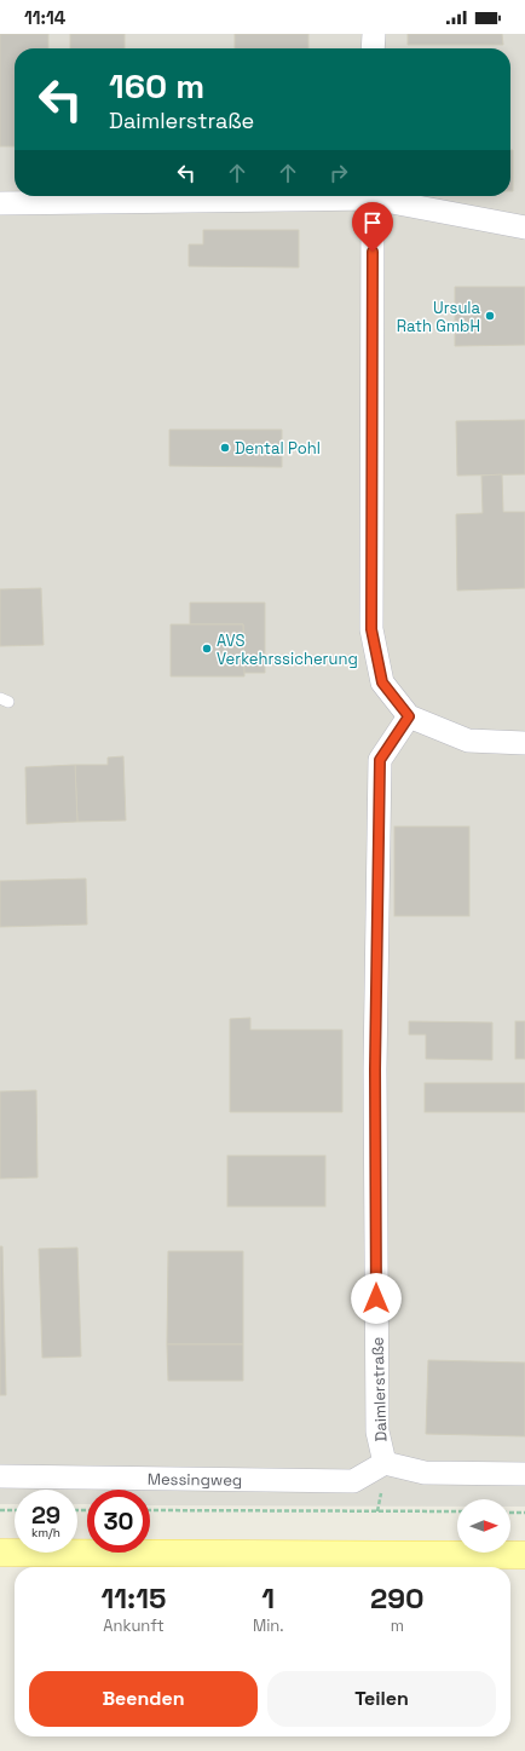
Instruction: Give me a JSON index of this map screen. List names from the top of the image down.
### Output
{
  "streets": {
    "street": ["Daimlerstraße", "Messingweg"]
  },
  "crossings": [
    ["Daimlerstraße", "Messingweg"]
  ],
  "places": ["Ursula Rath GmbH", "Dental Pohl", "AVS Verkehrssicherung"],
  "north": "right",
  "page": {
    "status": "11:14",
    "turn": ["160 m", "Daimlerstraße"],
    "speed": "29 km/h",
    "limit": "30",
    "eta": [
      "11:15",
      "Ankunft",
      "1",
      "Min.",
      "290",
      "m"
    ],
    "buttons": ["Beenden", "Teilen"]
  }
}
